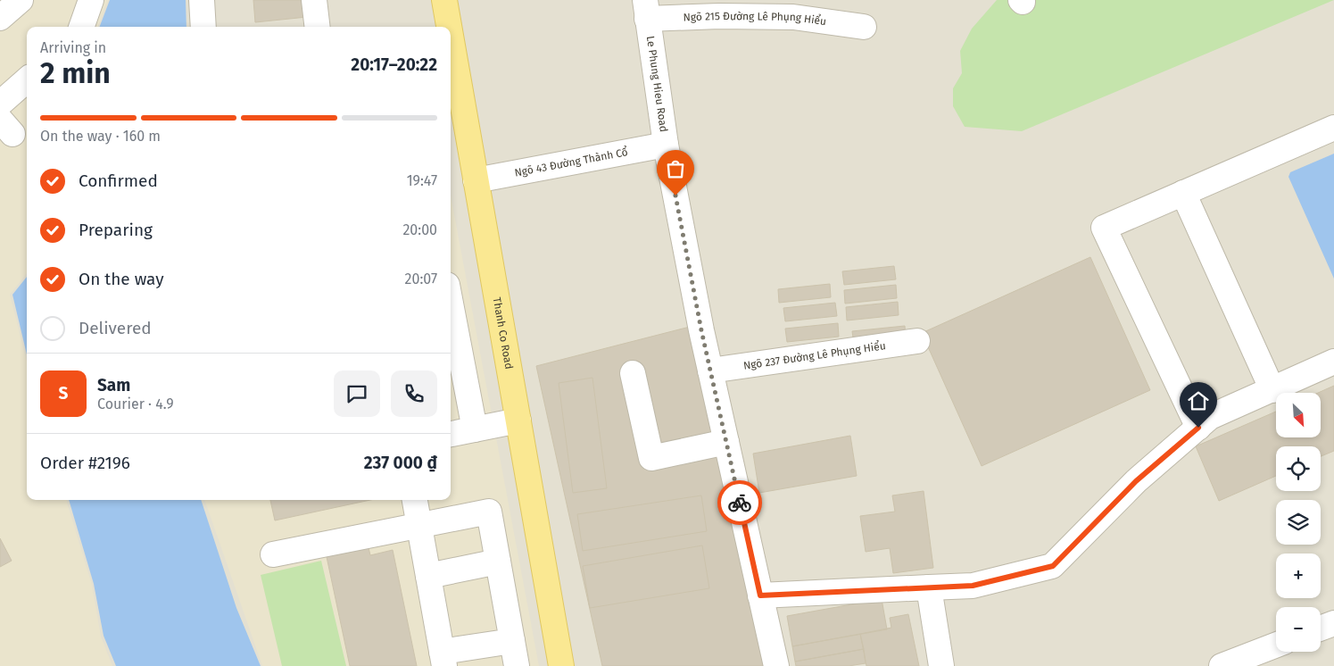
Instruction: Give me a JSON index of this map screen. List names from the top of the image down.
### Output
{
  "streets": {
    "main road": ["Thanh Co Road"],
    "street": [
      "Ngõ 215 Đường Lê Phụng Hiểu",
      "Le Phung Hieu Road",
      "Ngõ 43 Đường Thành Cổ",
      "Ngõ 237 Đường Lê Phụng Hiểu"
    ]
  },
  "crossings": [
    ["Ngõ 215 Đường Lê Phụng Hiểu", "Le Phung Hieu Road"],
    ["Le Phung Hieu Road", "Ngõ 43 Đường Thành Cổ"],
    ["Le Phung Hieu Road", "Ngõ 237 Đường Lê Phụng Hiểu"],
    ["Ngõ 43 Đường Thành Cổ", "Thanh Co Road"]
  ],
  "north": "bottom right",
  "page": {
    "heading": ["2 min", "Arriving in", "20:17–20:22"],
    "panel": [
      "Sam",
      "Courier · 4.9",
      "Order #2196",
      "237 000 ₫"
    ],
    "bar": "On the way · 160 m",
    "list": [
      ["Confirmed", "19:47"],
      ["Preparing", "20:00"],
      ["On the way", "20:07"],
      "Delivered"
    ],
    "round": "S",
    "map_buttons": ["+", "−"]
  }
}
